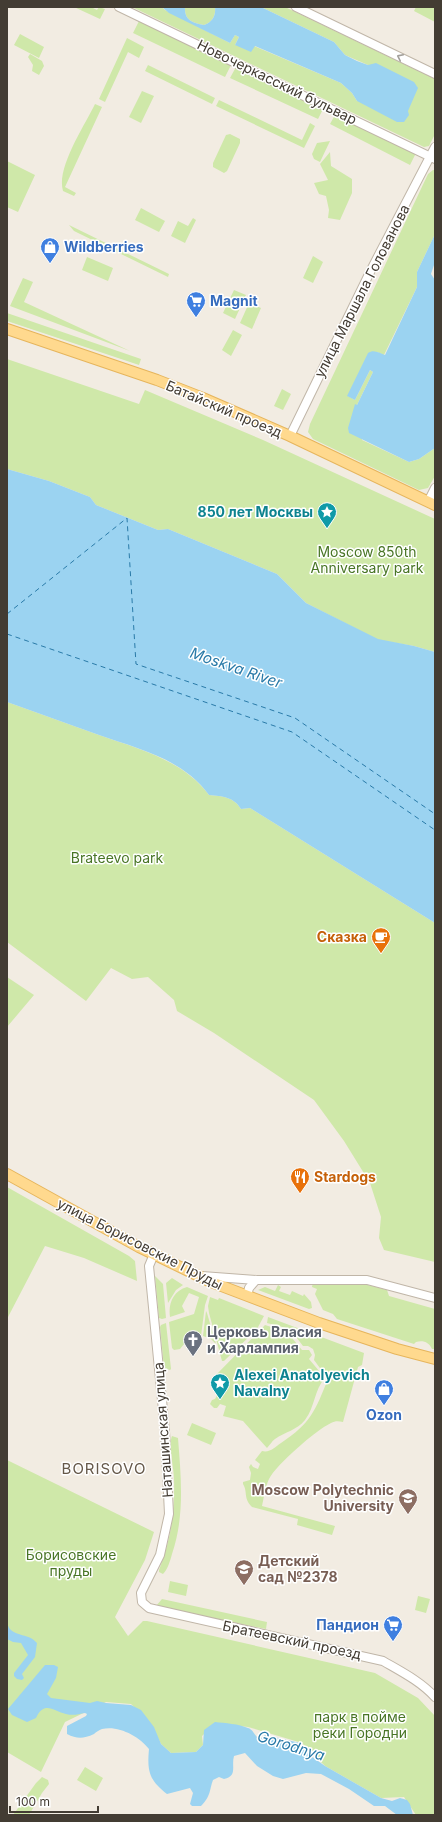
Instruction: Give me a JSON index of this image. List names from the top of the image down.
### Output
{
  "streets": {
    "main road": ["Батайский проезд", "улица Борисовские Пруды"],
    "street": [
      "Новочеркасский бульвар",
      "улица Маршала Голованова",
      "Наташинская улица",
      "Братеевский проезд"
    ]
  },
  "crossings": [
    ["Новочеркасский бульвар", "улица Маршала Голованова"],
    ["улица Маршала Голованова", "Батайский проезд"],
    ["улица Борисовские Пруды", "Наташинская улица"],
    ["Наташинская улица", "Братеевский проезд"]
  ],
  "districts": ["BORISOVO"],
  "water": ["Moskva River", "Gorodnya"],
  "parks": [
    "Moscow 850th Anniversary park",
    "Brateevo park",
    "Борисовские пруды",
    "парк в пойме реки Городни"
  ],
  "places": {
    "shop": ["Wildberries", "Ozon"],
    "supermarket": ["Magnit", "Пандион"],
    "place": ["850 лет Москвы", "Alexei Anatolyevich Navalny"],
    "cafe": ["Сказка"],
    "restaurant": ["Stardogs"],
    "church": ["Церковь Власия и Харлампия"],
    "school or university": ["Moscow Polytechnic University", "Детский сад №2378"]
  },
  "scale_bar": "100 m"
}
